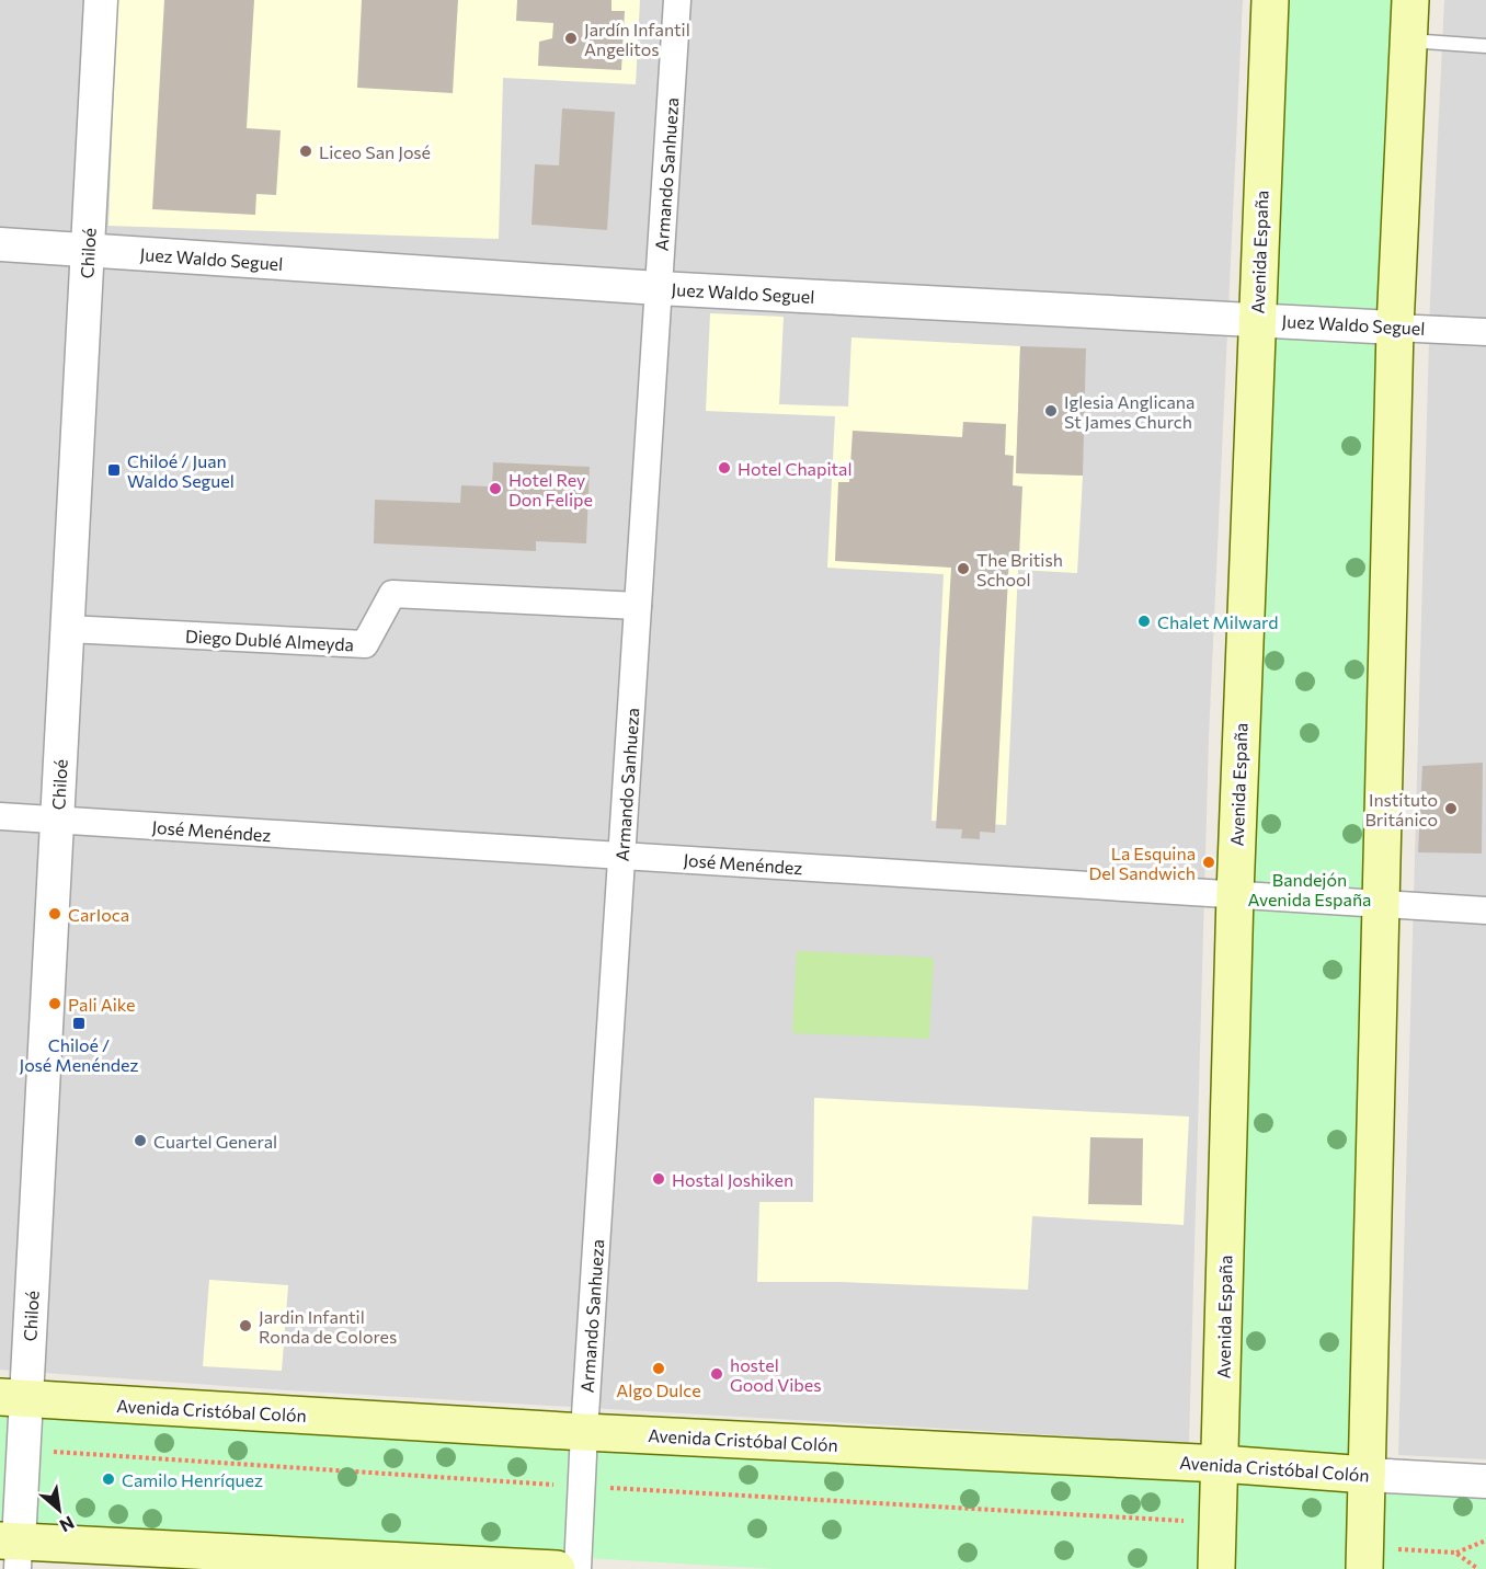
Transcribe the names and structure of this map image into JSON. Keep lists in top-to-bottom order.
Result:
{
  "streets": {
    "main road": ["Avenida España", "Avenida Cristóbal Colón"],
    "street": [
      "Armando Sanhueza",
      "Chiloé",
      "Juez Waldo Seguel",
      "Diego Dublé Almeyda",
      "José Menéndez"
    ]
  },
  "crossings": [
    ["Armando Sanhueza", "Juez Waldo Seguel"],
    ["Armando Sanhueza", "Diego Dublé Almeyda"],
    ["Armando Sanhueza", "José Menéndez"],
    ["Armando Sanhueza", "Avenida Cristóbal Colón"],
    ["Avenida España", "Juez Waldo Seguel"],
    ["Avenida España", "José Menéndez"],
    ["Avenida España", "Avenida Cristóbal Colón"],
    ["Chiloé", "Juez Waldo Seguel"],
    ["Chiloé", "Diego Dublé Almeyda"],
    ["Chiloé", "José Menéndez"],
    ["Chiloé", "Avenida Cristóbal Colón"]
  ],
  "parks": ["Bandejón Avenida España"],
  "places": {
    "other": [
      "Jardín Infantil Angelitos",
      "Liceo San José",
      "Iglesia Anglicana St James Church",
      "Hotel Chapital",
      "Hotel Rey Don Felipe",
      "The British School",
      "Chalet Milward",
      "Instituto Británico",
      "La Esquina Del Sandwich",
      "CarIoca",
      "Pali Aike",
      "Cuartel General",
      "Hostal Joshiken",
      "Jardin Infantil Ronda de Colores",
      "Algo Dulce",
      "hostel Good Vibes",
      "Camilo Henríquez"
    ],
    "transit": ["Chiloé / Juan Waldo Seguel", "Chiloé / José Menéndez"]
  },
  "north": "bottom right"
}
